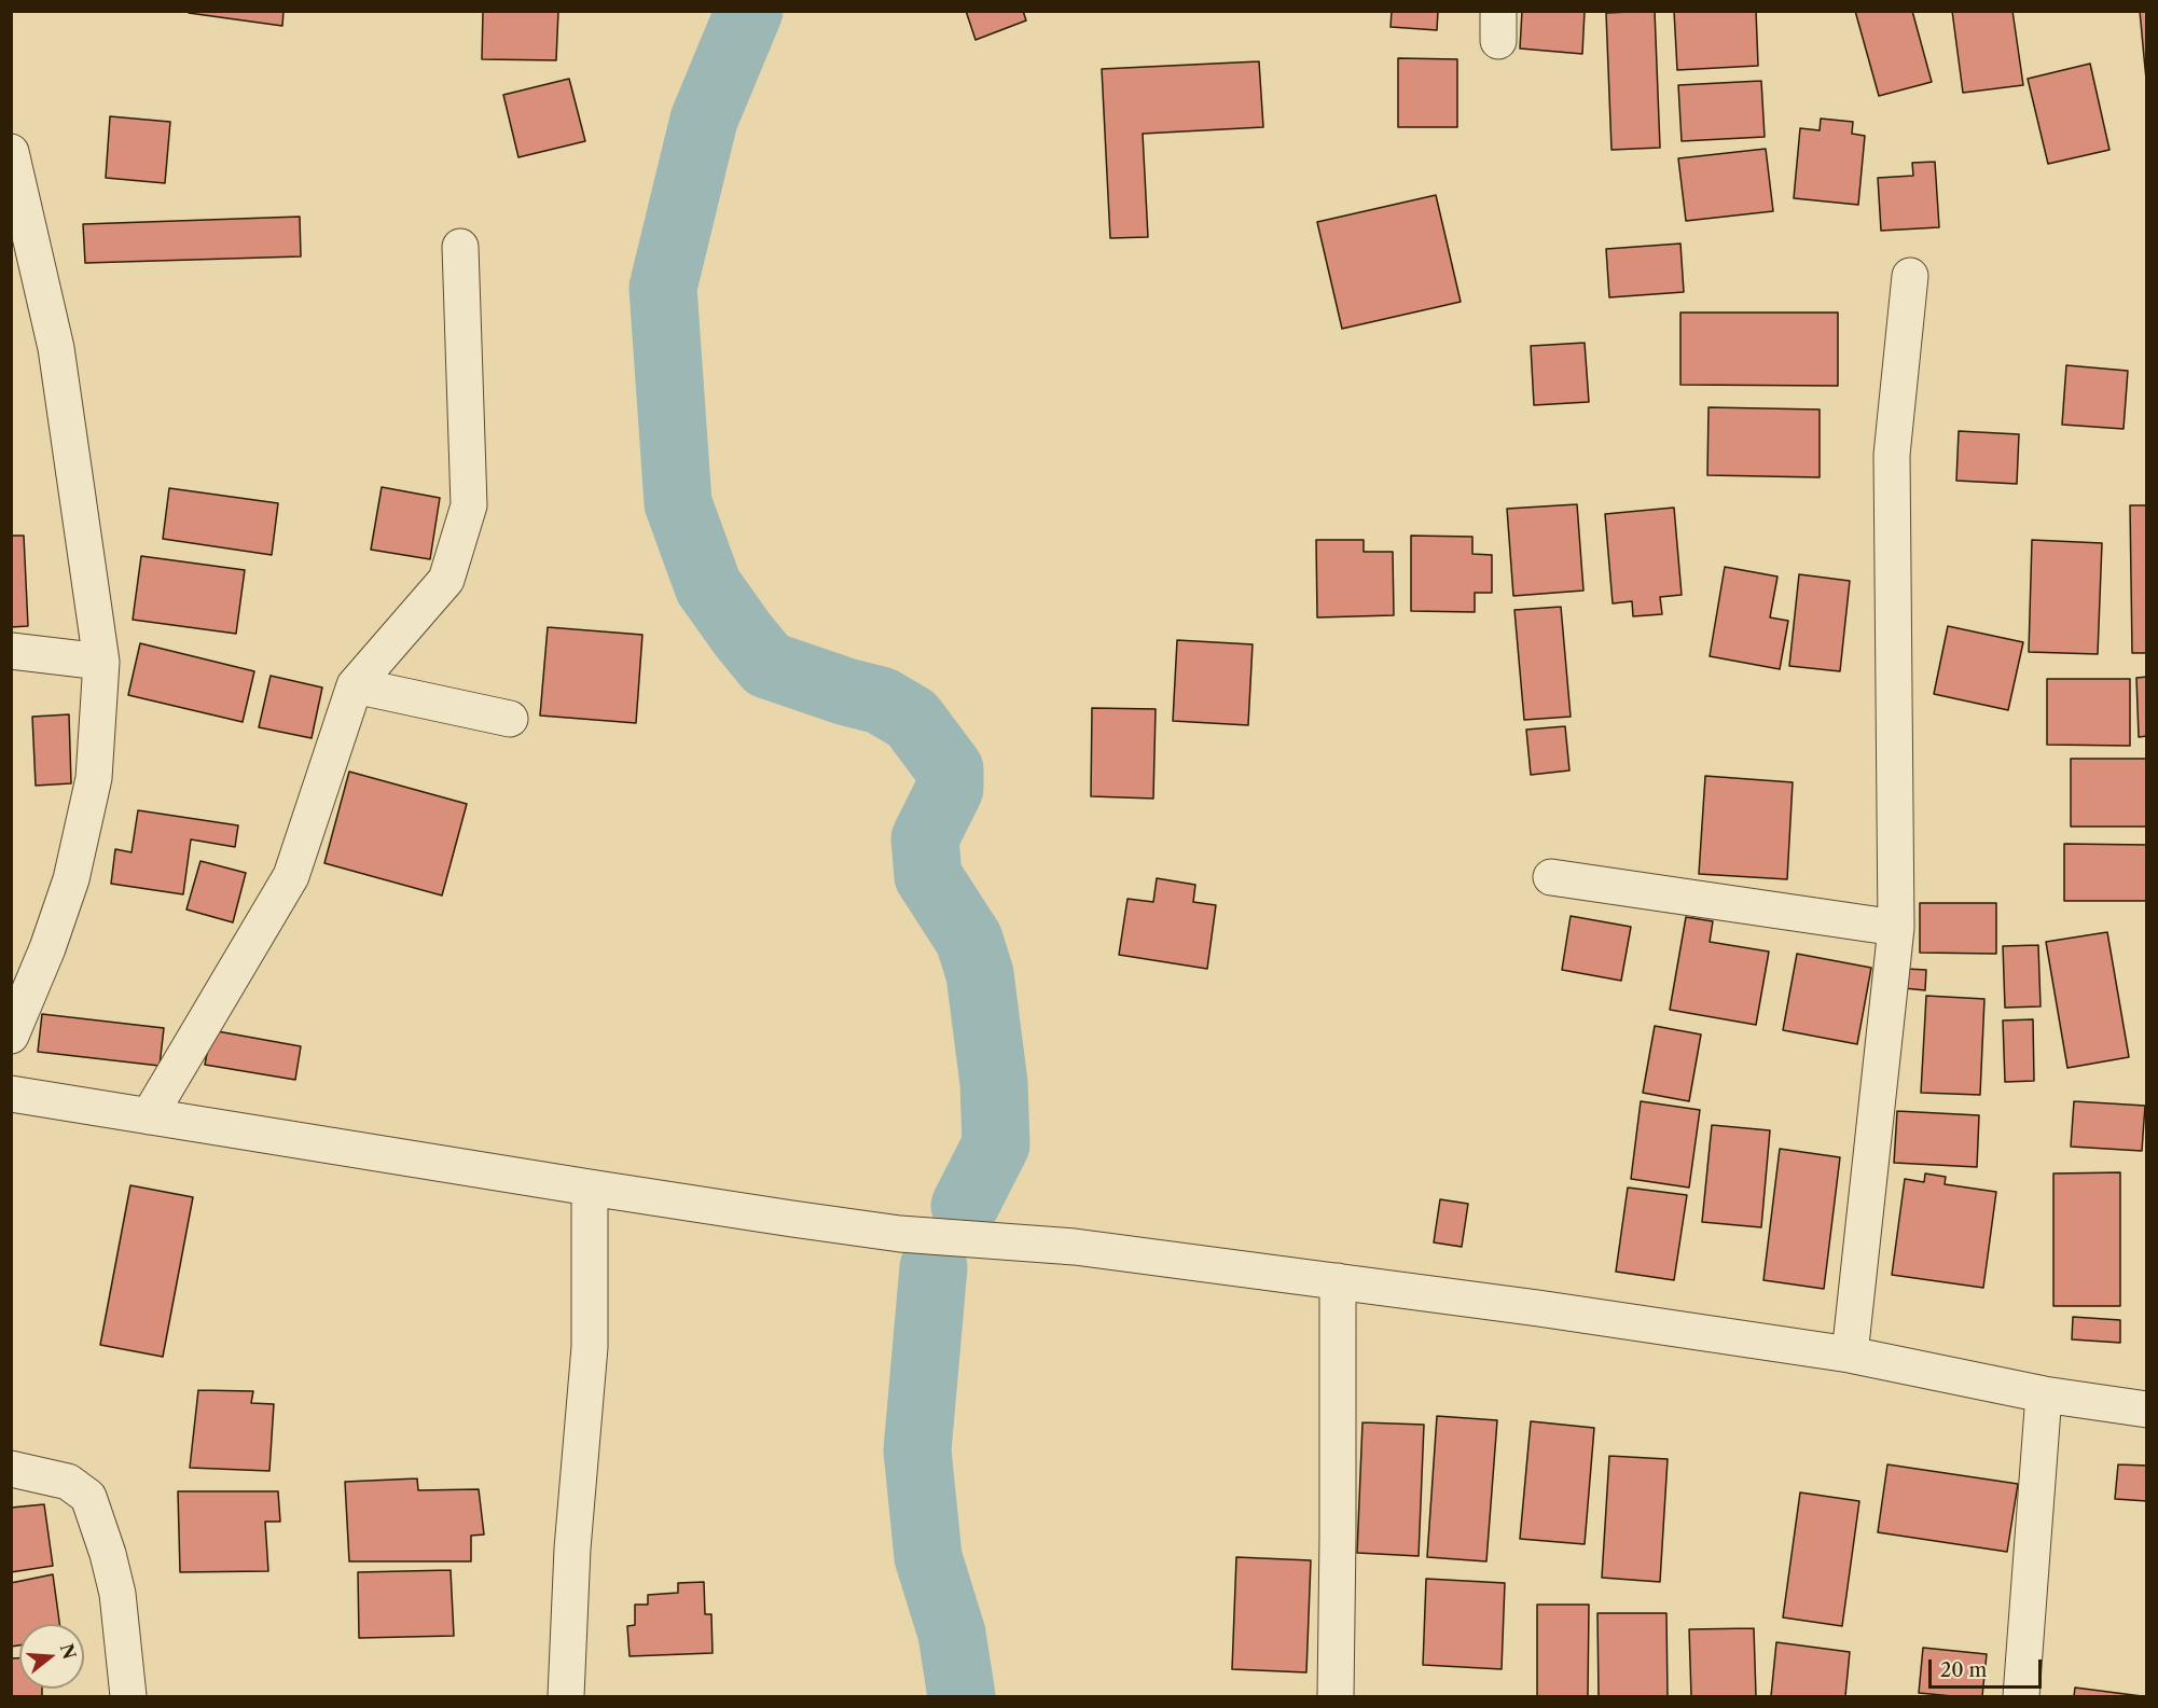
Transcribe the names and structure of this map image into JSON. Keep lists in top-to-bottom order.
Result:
{
  "scale_bar": "20 m",
  "north": "right"
}
